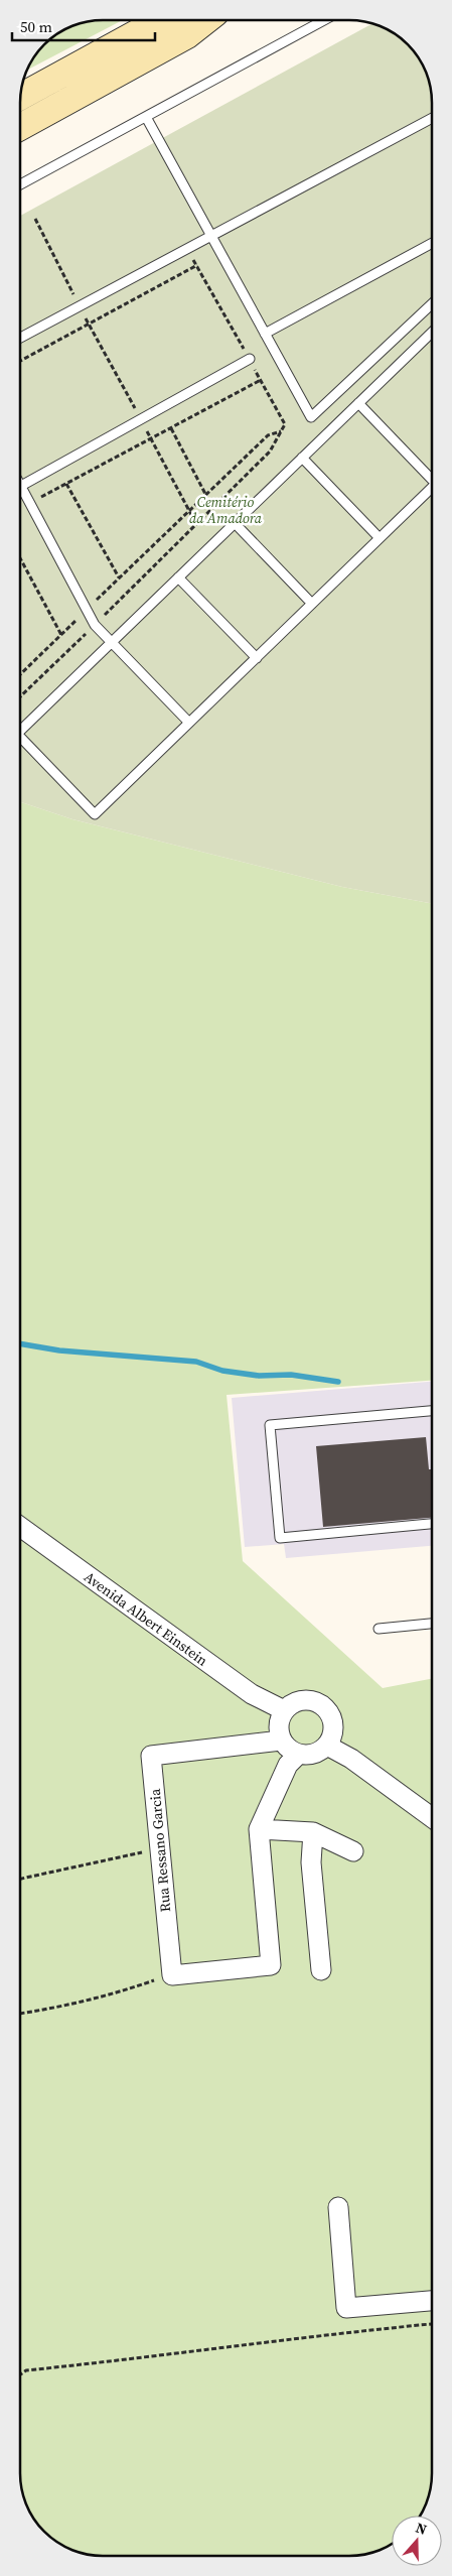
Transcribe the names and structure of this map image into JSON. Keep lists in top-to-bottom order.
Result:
{
  "streets": {
    "street": ["Avenida Albert Einstein", "Rua Ressano Garcia"]
  },
  "crossings": [
    ["Avenida Albert Einstein", "Rua Ressano Garcia"]
  ],
  "parks": ["Cemitério da Amadora"],
  "scale_bar": "50 m",
  "north": "top"
}
